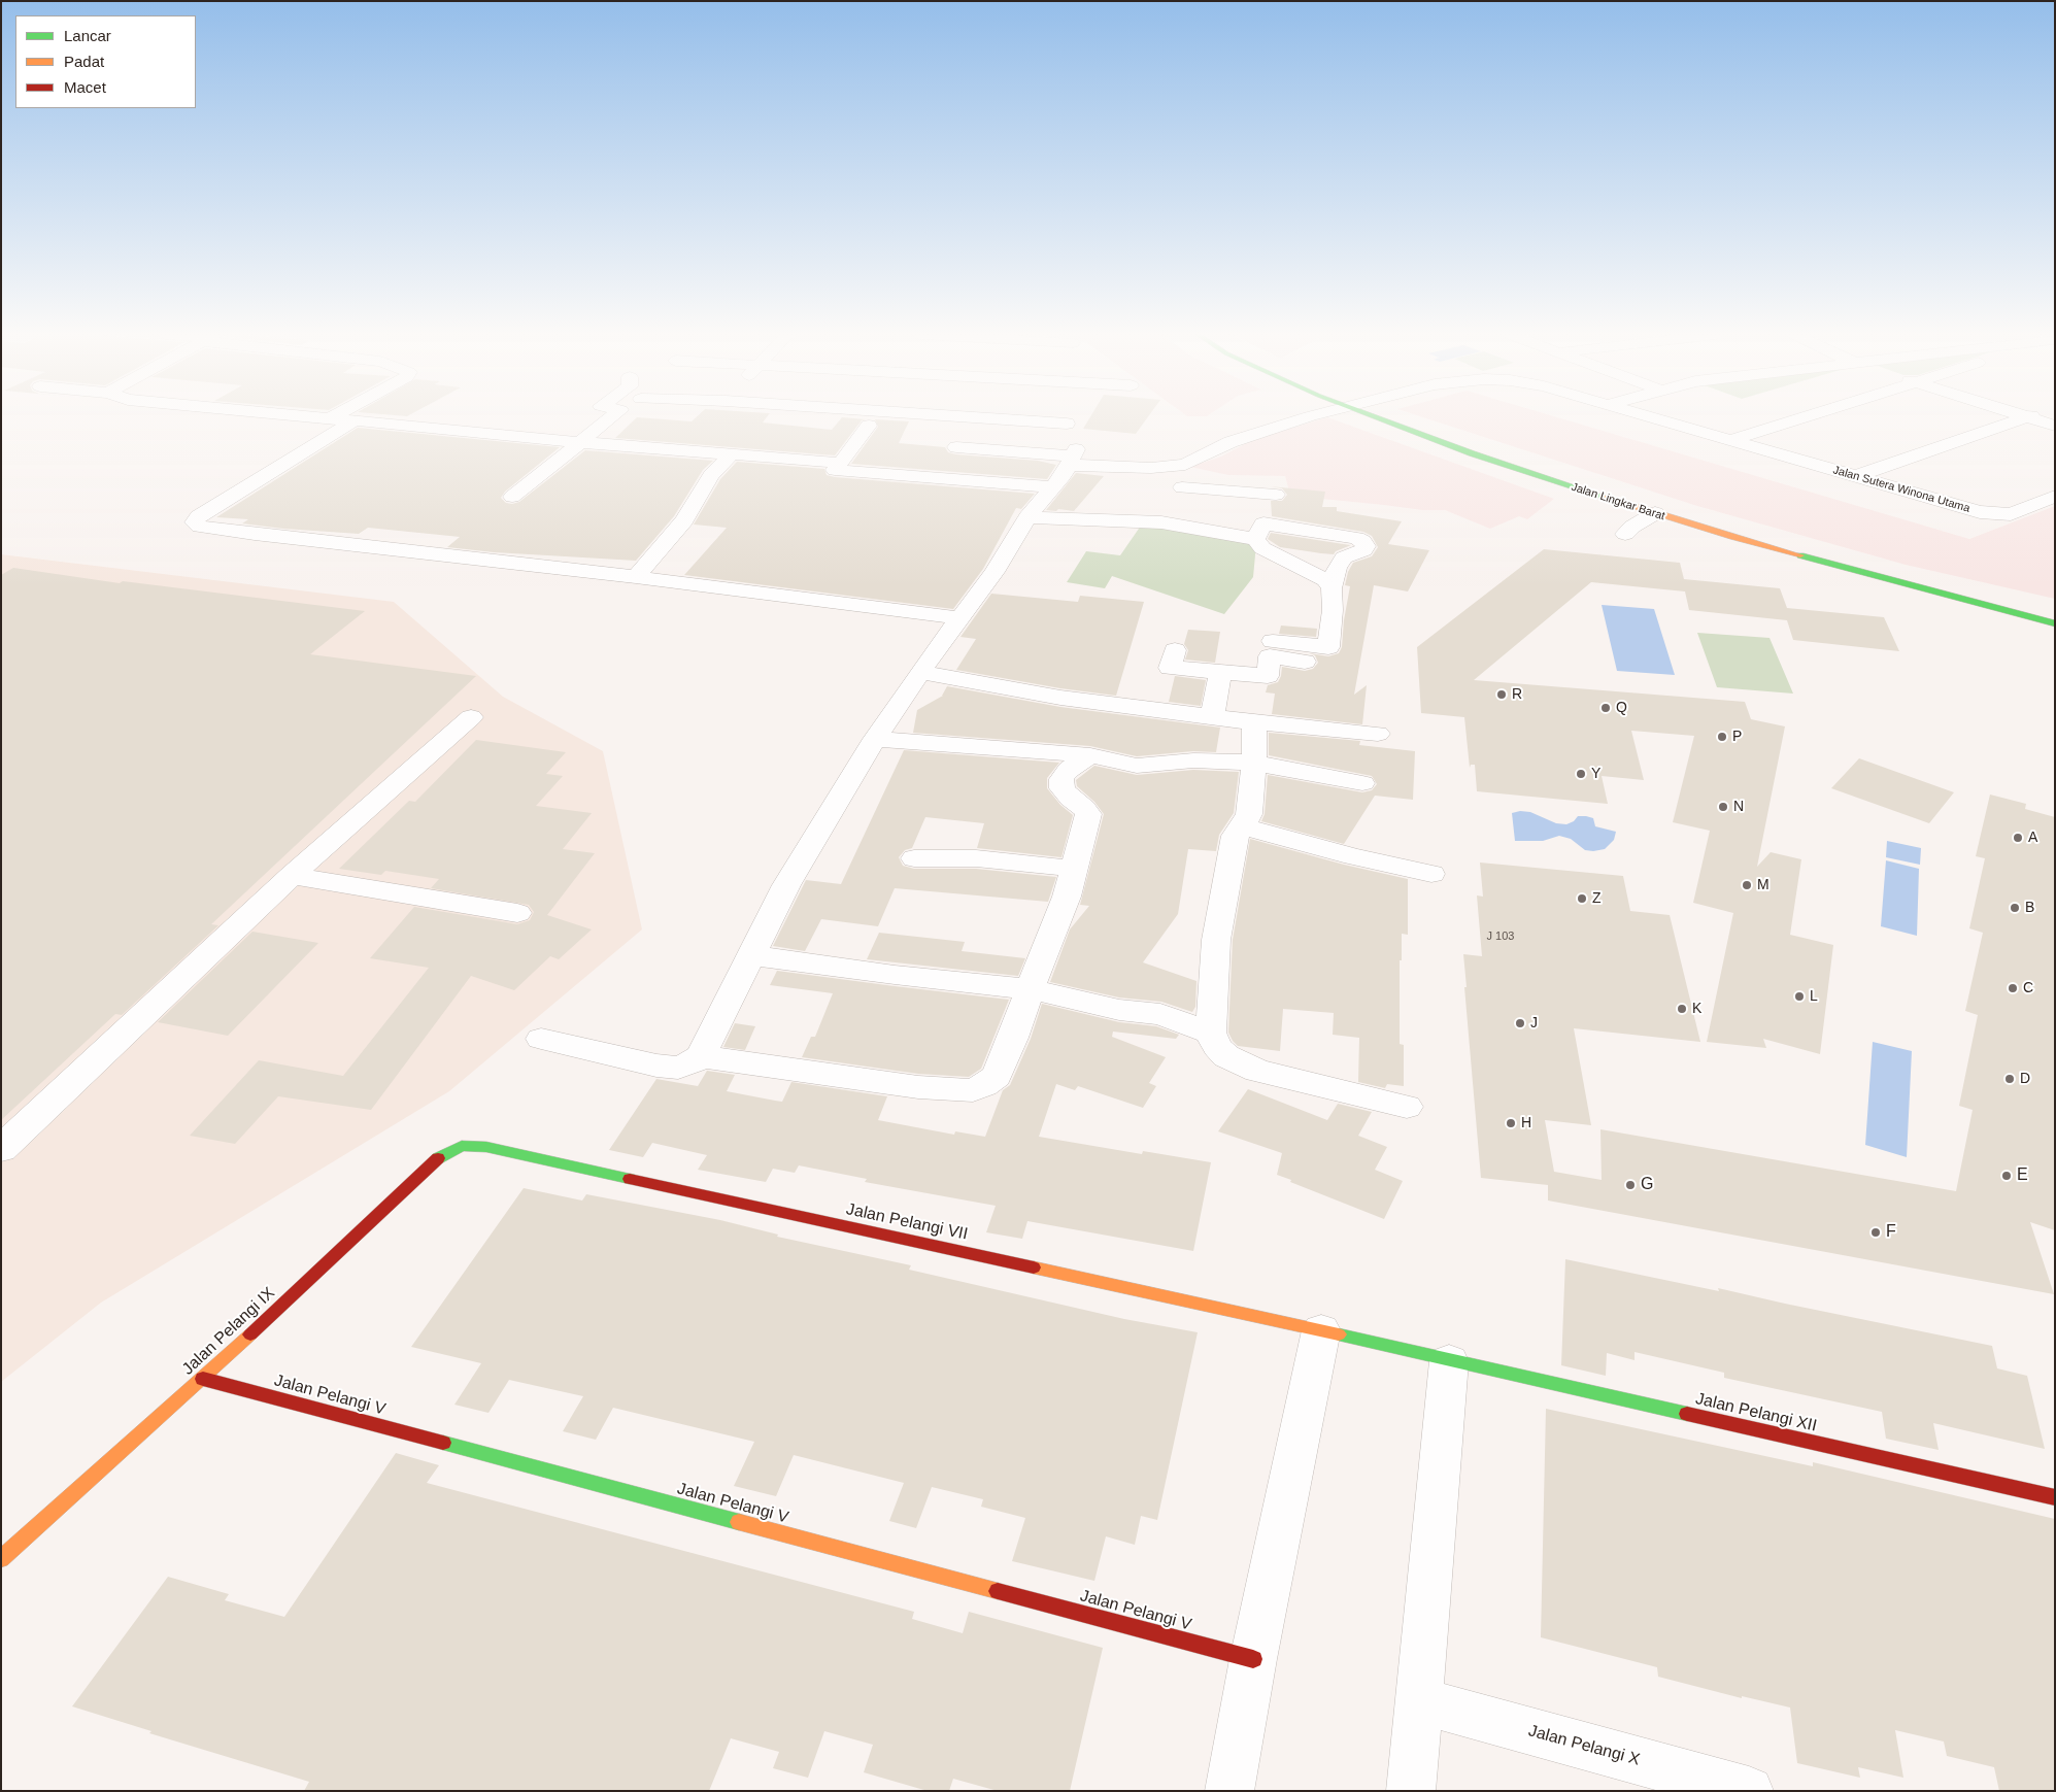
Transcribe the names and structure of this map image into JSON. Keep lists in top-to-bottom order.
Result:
{
  "streets": {
    "street": [
      "Jalan Sutera Winona Utama",
      "Jalan Lingkar Barat",
      "Jalan Pelangi VII",
      "Jalan Pelangi IX",
      "Jalan Pelangi V",
      "Jalan Pelangi XII",
      "Jalan Pelangi X"
    ]
  },
  "crossings": [
    ["Jalan Pelangi VII", "Jalan Pelangi IX"],
    ["Jalan Pelangi VII", "Jalan Pelangi XII"],
    ["Jalan Pelangi IX", "Jalan Pelangi V"]
  ],
  "places": [
    "R",
    "Q",
    "P",
    "Y",
    "N",
    "A",
    "M",
    "Z",
    "B",
    "C",
    "L",
    "K",
    "J",
    "D",
    "H",
    "E",
    "G",
    "F"
  ],
  "house_numbers": ["J 103"],
  "legend": ["Lancar", "Padat", "Macet"]
}
